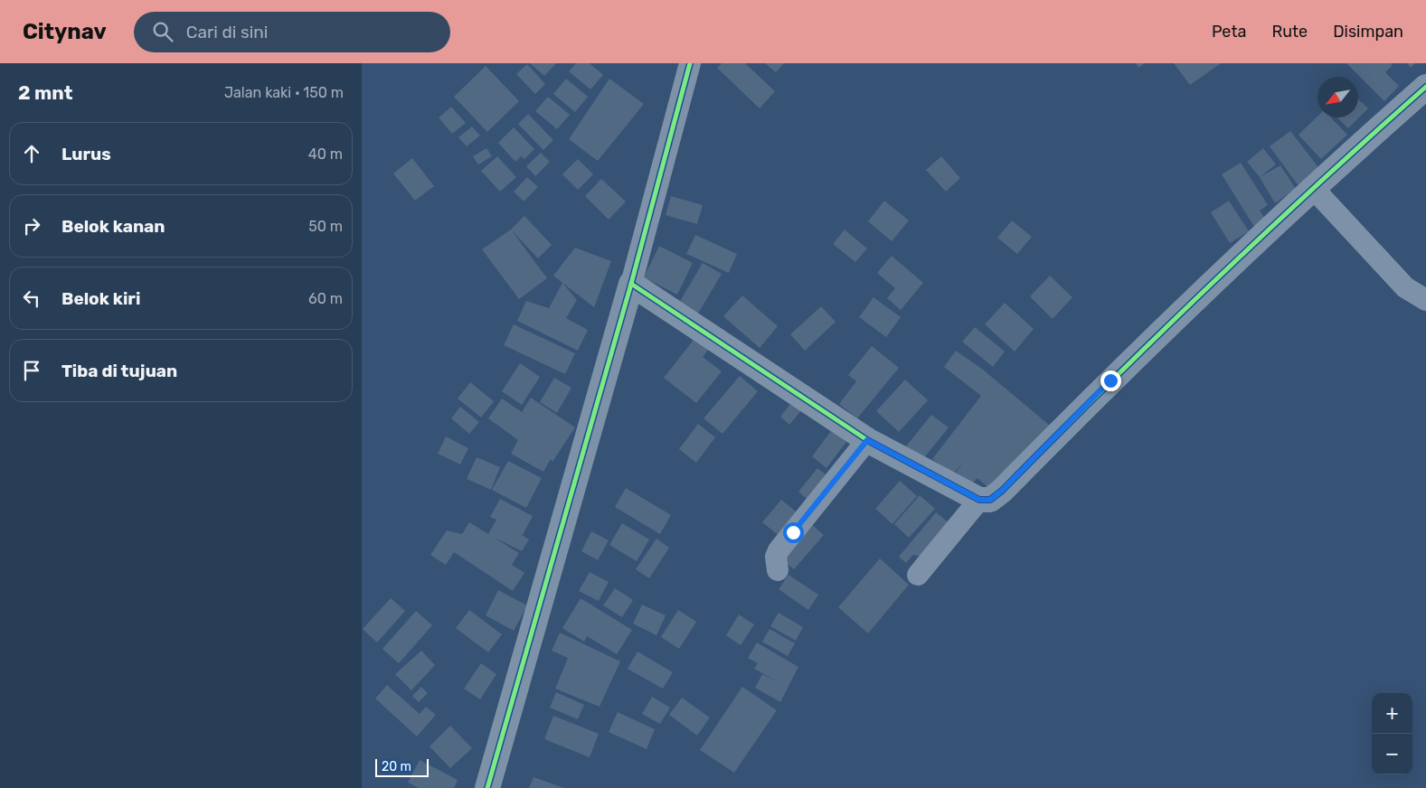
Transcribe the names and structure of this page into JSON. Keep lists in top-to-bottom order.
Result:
{
  "scale_bar": "20 m",
  "north": "bottom left",
  "page": {
    "header": "Citynav",
    "search": "Cari di sini",
    "nav": ["Peta", "Rute", "Disimpan"],
    "heading": ["2 mnt", "Jalan kaki · 150 m"],
    "list": [
      ["Lurus", "40 m"],
      ["Belok kanan", "50 m"],
      ["Belok kiri", "60 m"],
      "Tiba di tujuan"
    ],
    "map_buttons": ["+", "−"],
    "scale": "20 m"
  }
}
